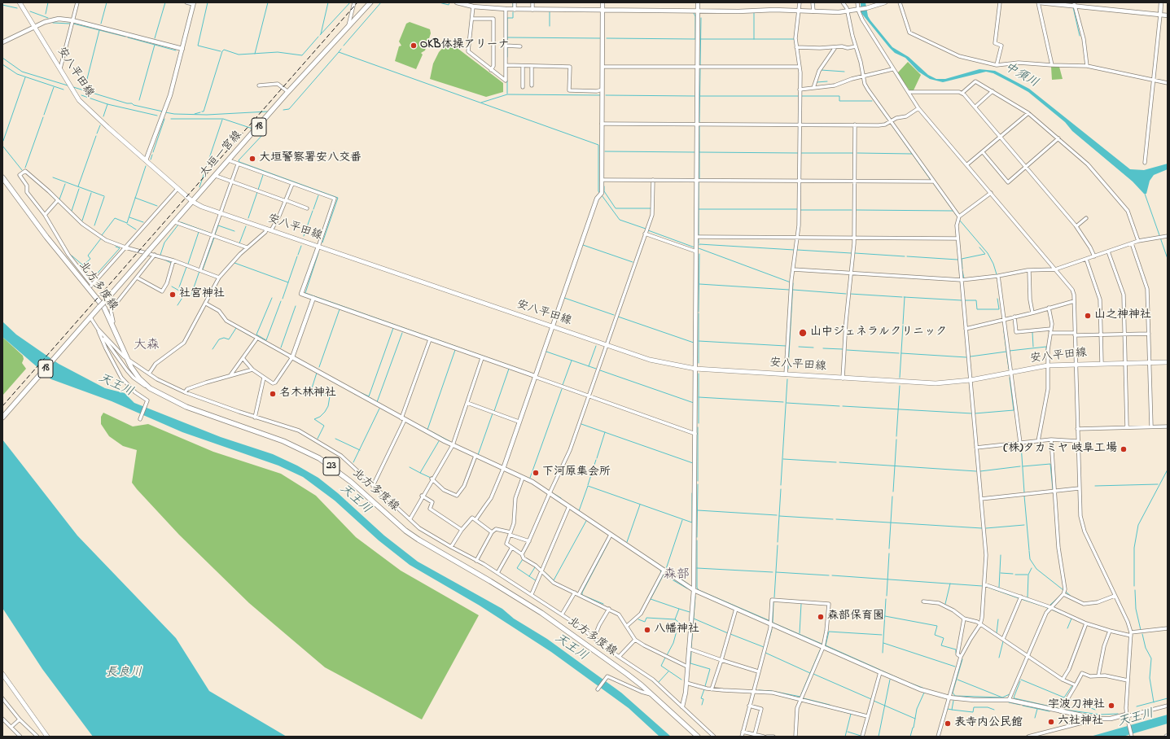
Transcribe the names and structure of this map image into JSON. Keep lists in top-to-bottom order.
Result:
{
  "streets": {
    "main road": [
      "安八平田線",
      "18",
      "大垣一宮線",
      "北方多度線",
      "23"
    ]
  },
  "crossings": [
    ["安八平田線", "大垣一宮線"],
    ["18", "大垣一宮線"]
  ],
  "districts": ["大森", "森部"],
  "water": ["中須川", "天王川", "長良川"],
  "places": [
    "OKB体操アリーナ",
    "大垣警察署安八交番",
    "社宮神社",
    "山之神神社",
    "山中ジェネラルクリニック",
    "名木林神社",
    "(株)タカミヤ 岐阜工場",
    "下河原集会所",
    "森部保育園",
    "八幡神社",
    "宇波刀神社",
    "六社神社",
    "表寺内公民館"
  ]
}
